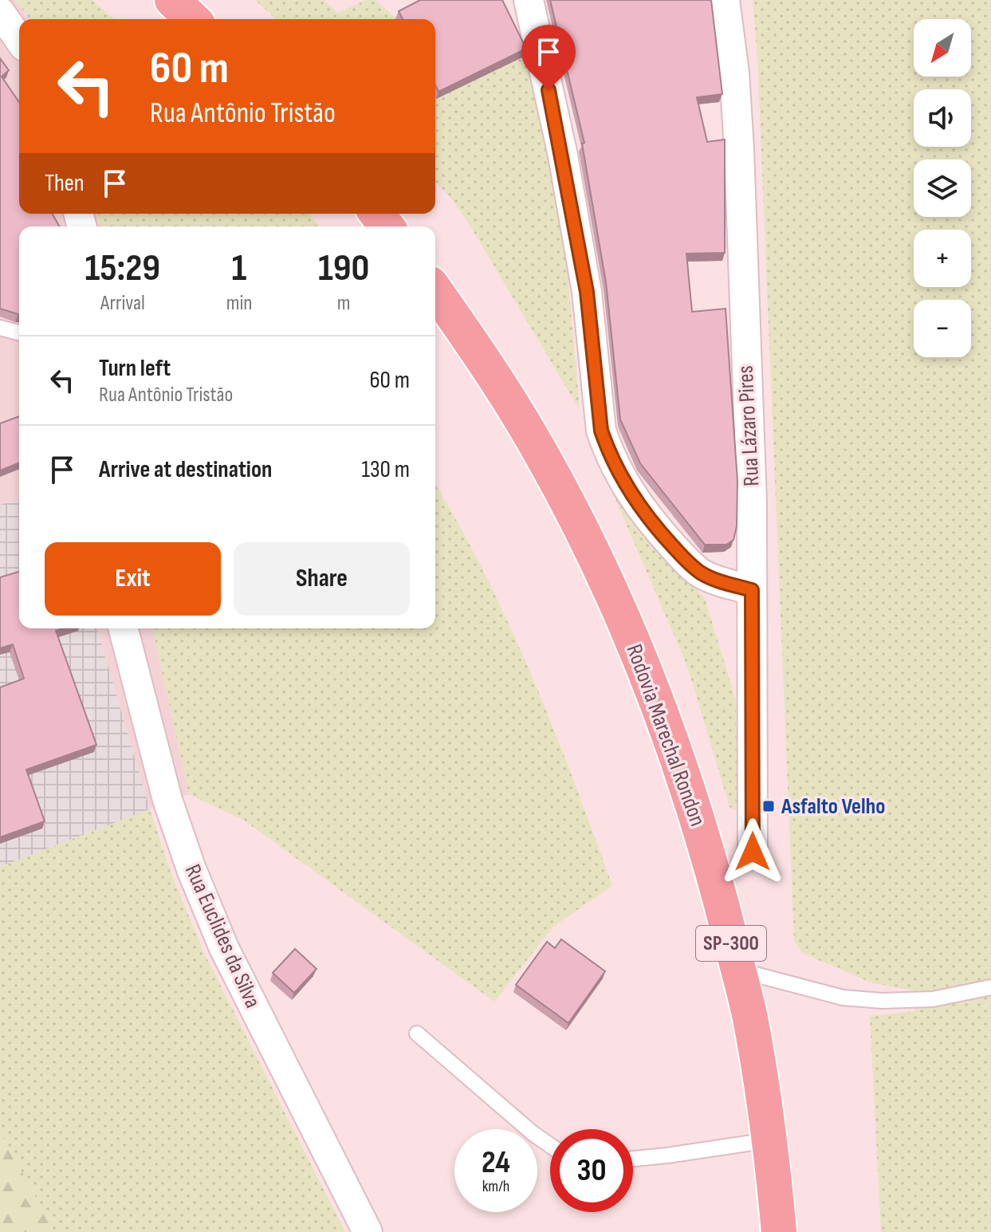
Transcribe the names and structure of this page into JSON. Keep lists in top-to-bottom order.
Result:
{
  "streets": {
    "main road": ["Rodovia Marechal Rondon", "SP-300"],
    "street": ["Rua Lázaro Pires", "Rua Euclides da Silva"]
  },
  "places": {
    "transit": ["Asfalto Velho"]
  },
  "north": "bottom left",
  "page": {
    "map_buttons": ["+", "−"],
    "turn": ["60 m", "Rua Antônio Tristão"],
    "then": "Then",
    "eta": [
      "15:29",
      "Arrival",
      "1",
      "min",
      "190",
      "m"
    ],
    "list": [
      {
        "name": "Turn left",
        "note": "Rua Antônio Tristão",
        "value": "60 m"
      },
      {
        "name": "Arrive at destination",
        "value": "130 m"
      }
    ],
    "buttons": ["Exit", "Share"],
    "speed": "24 km/h",
    "limit": "30"
  }
}
